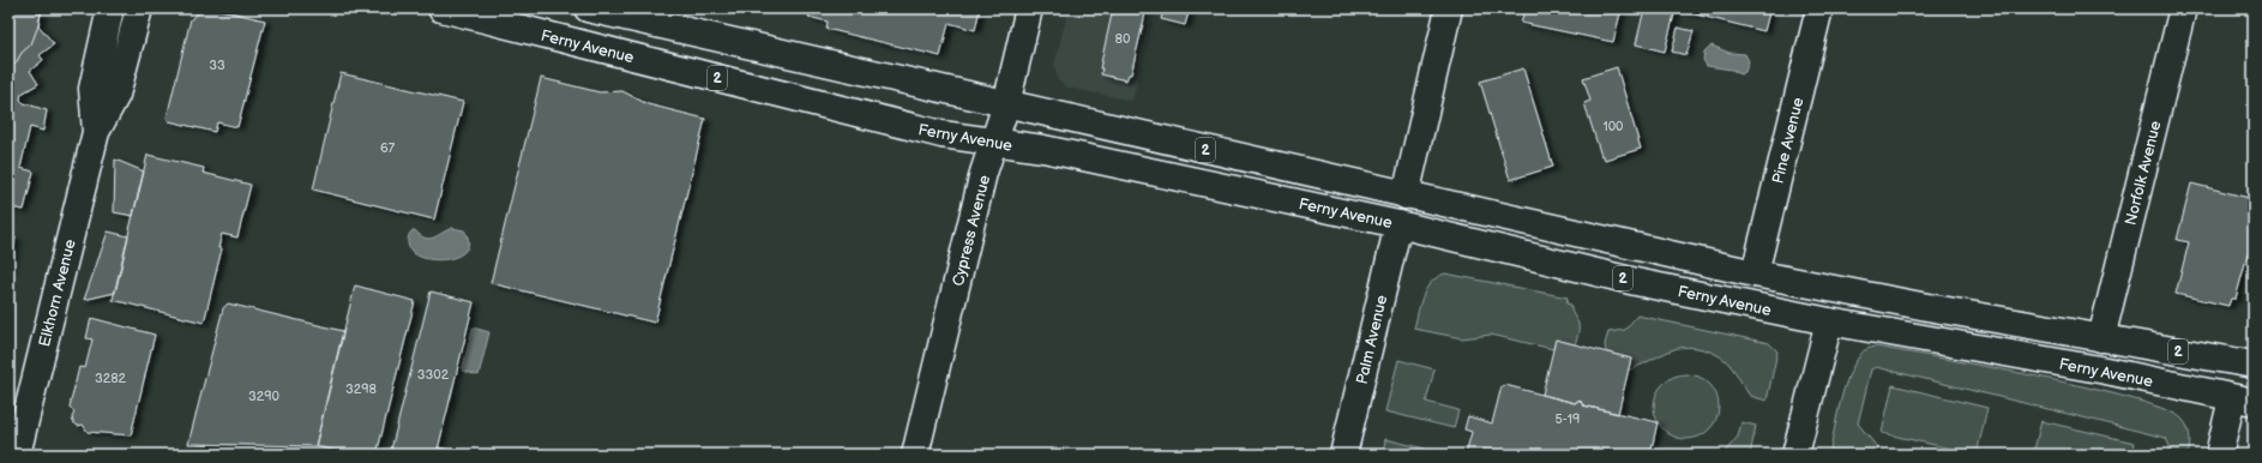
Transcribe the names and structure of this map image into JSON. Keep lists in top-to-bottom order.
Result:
{
  "streets": {
    "main road": [
      "Ferny Avenue",
      "2",
      "Pine Avenue",
      "Norfolk Avenue",
      "Cypress Avenue",
      "Elkhorn Avenue",
      "Palm Avenue"
    ]
  },
  "crossings": [
    ["Ferny Avenue", "Pine Avenue"],
    ["Ferny Avenue", "Norfolk Avenue"],
    ["Ferny Avenue", "Cypress Avenue"],
    ["Ferny Avenue", "Palm Avenue"]
  ],
  "house_numbers": [
    "80",
    "33",
    "100",
    "67",
    "3302",
    "3282",
    "3298",
    "3290",
    "5-19"
  ]
}
